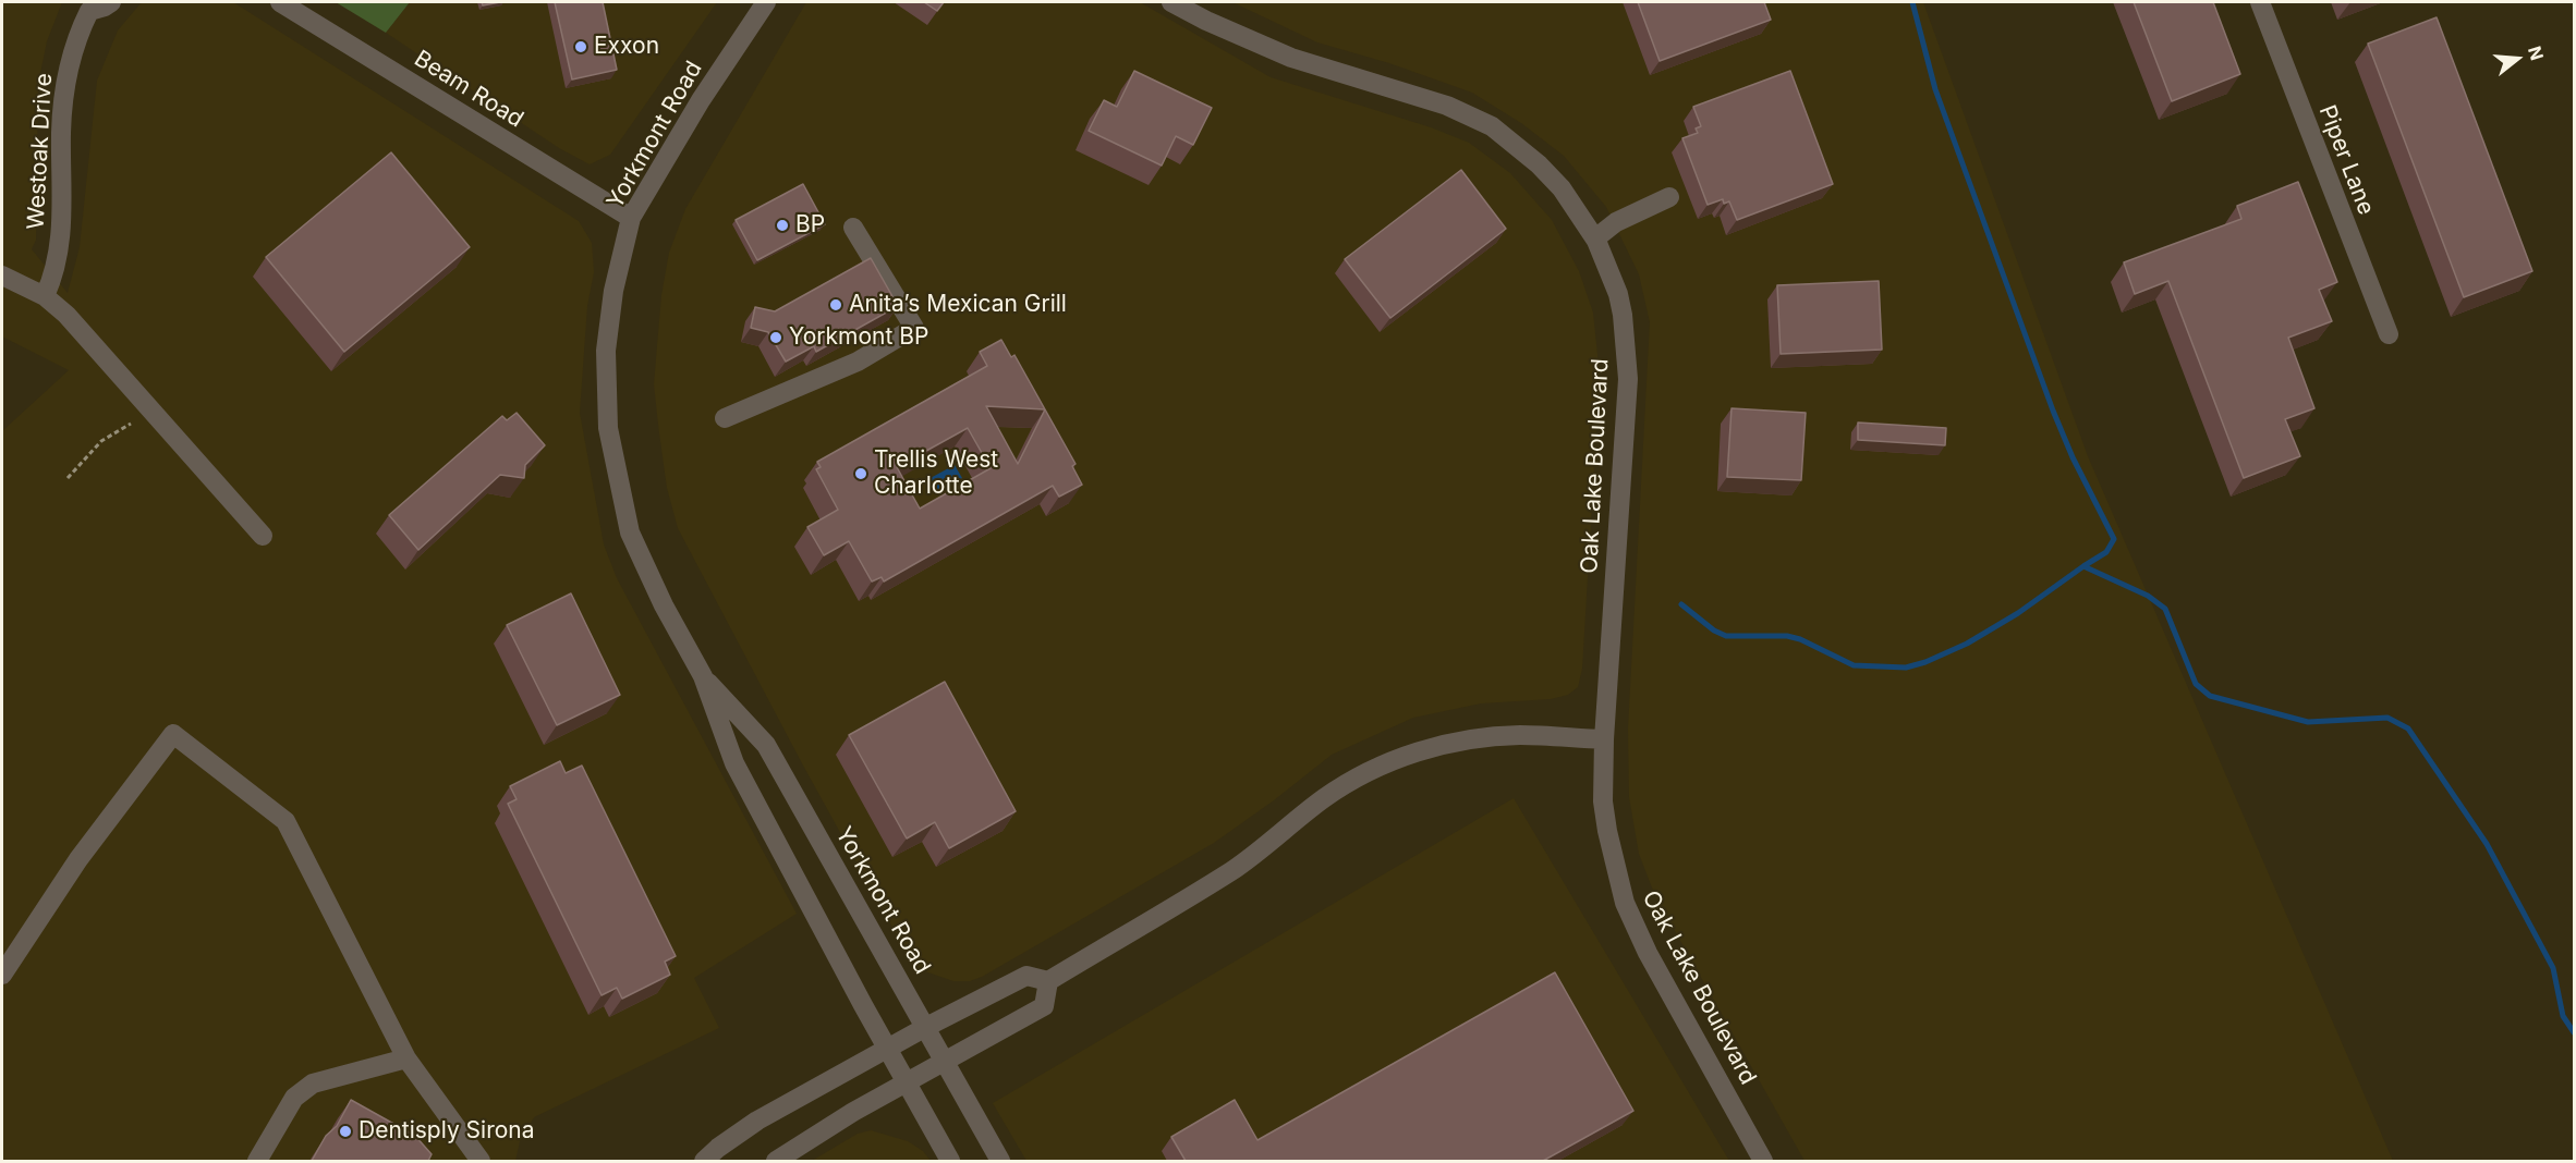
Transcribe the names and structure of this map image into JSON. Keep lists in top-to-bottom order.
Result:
{
  "streets": {
    "street": [
      "Beam Road",
      "Yorkmont Road",
      "Westoak Drive",
      "Piper Lane",
      "Oak Lake Boulevard"
    ]
  },
  "crossings": [
    ["Beam Road", "Yorkmont Road"]
  ],
  "places": [
    "Exxon",
    "BP",
    "Anita’s Mexican Grill",
    "Yorkmont BP",
    "Trellis West Charlotte",
    "Dentisply Sirona"
  ],
  "north": "right"
}
